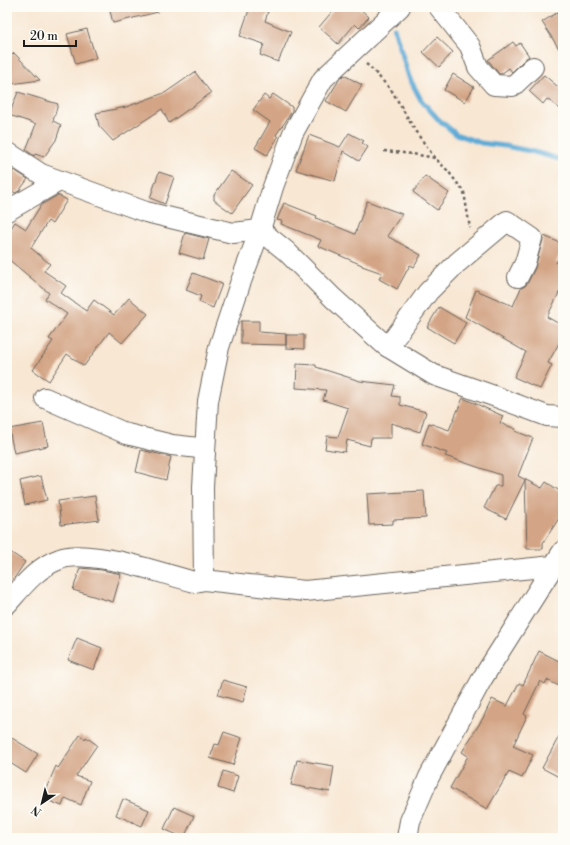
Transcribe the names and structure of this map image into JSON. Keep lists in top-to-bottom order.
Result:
{
  "scale_bar": "20 m",
  "north": "bottom left"
}
